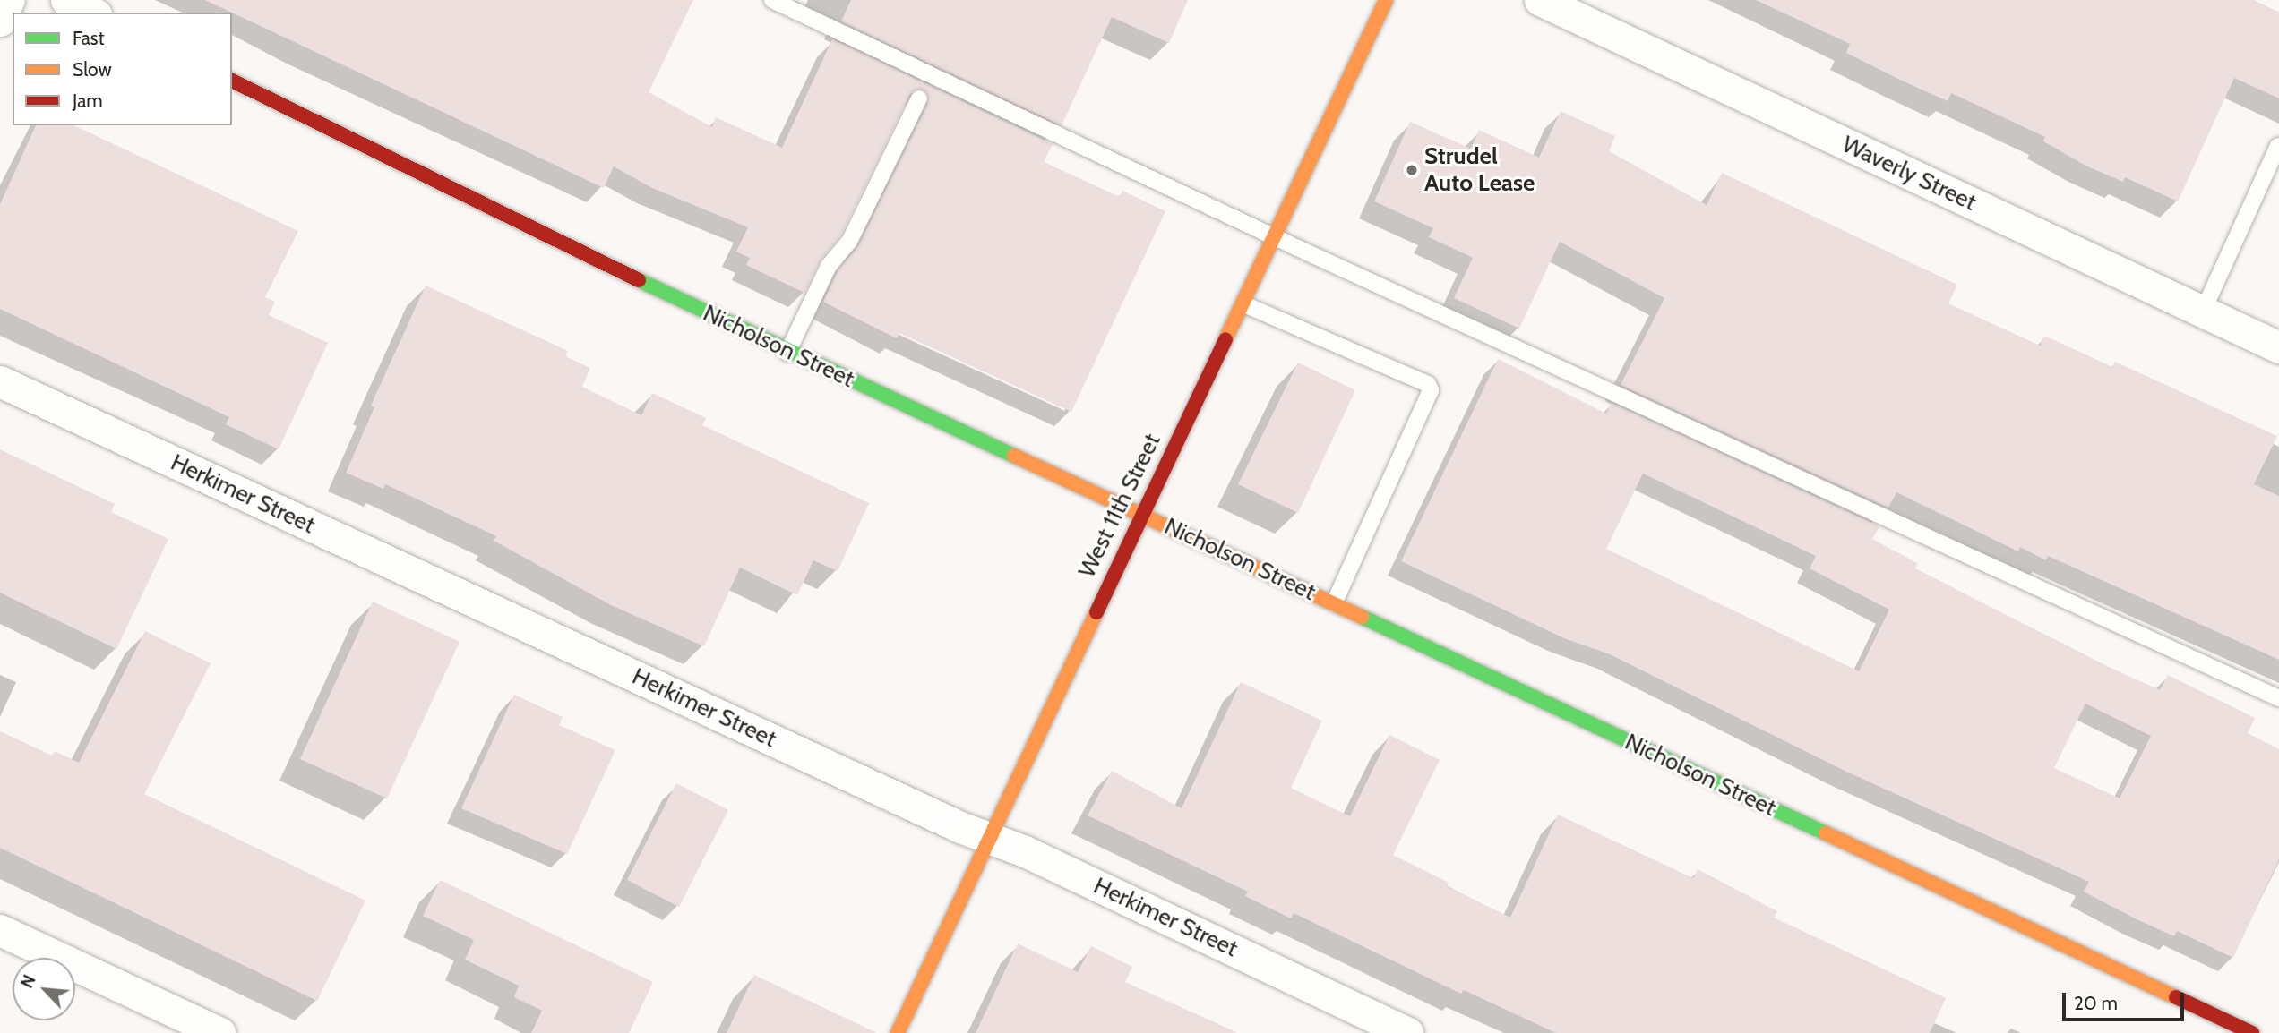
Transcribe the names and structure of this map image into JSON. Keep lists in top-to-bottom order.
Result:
{
  "streets": {
    "street": [
      "Waverly Street",
      "Nicholson Street",
      "Herkimer Street",
      "West 11th Street"
    ]
  },
  "crossings": [
    ["Nicholson Street", "West 11th Street"],
    ["Herkimer Street", "West 11th Street"]
  ],
  "places": ["Strudel Auto Lease"],
  "legend": ["Fast", "Slow", "Jam"],
  "scale_bar": "20 m",
  "north": "top left"
}
